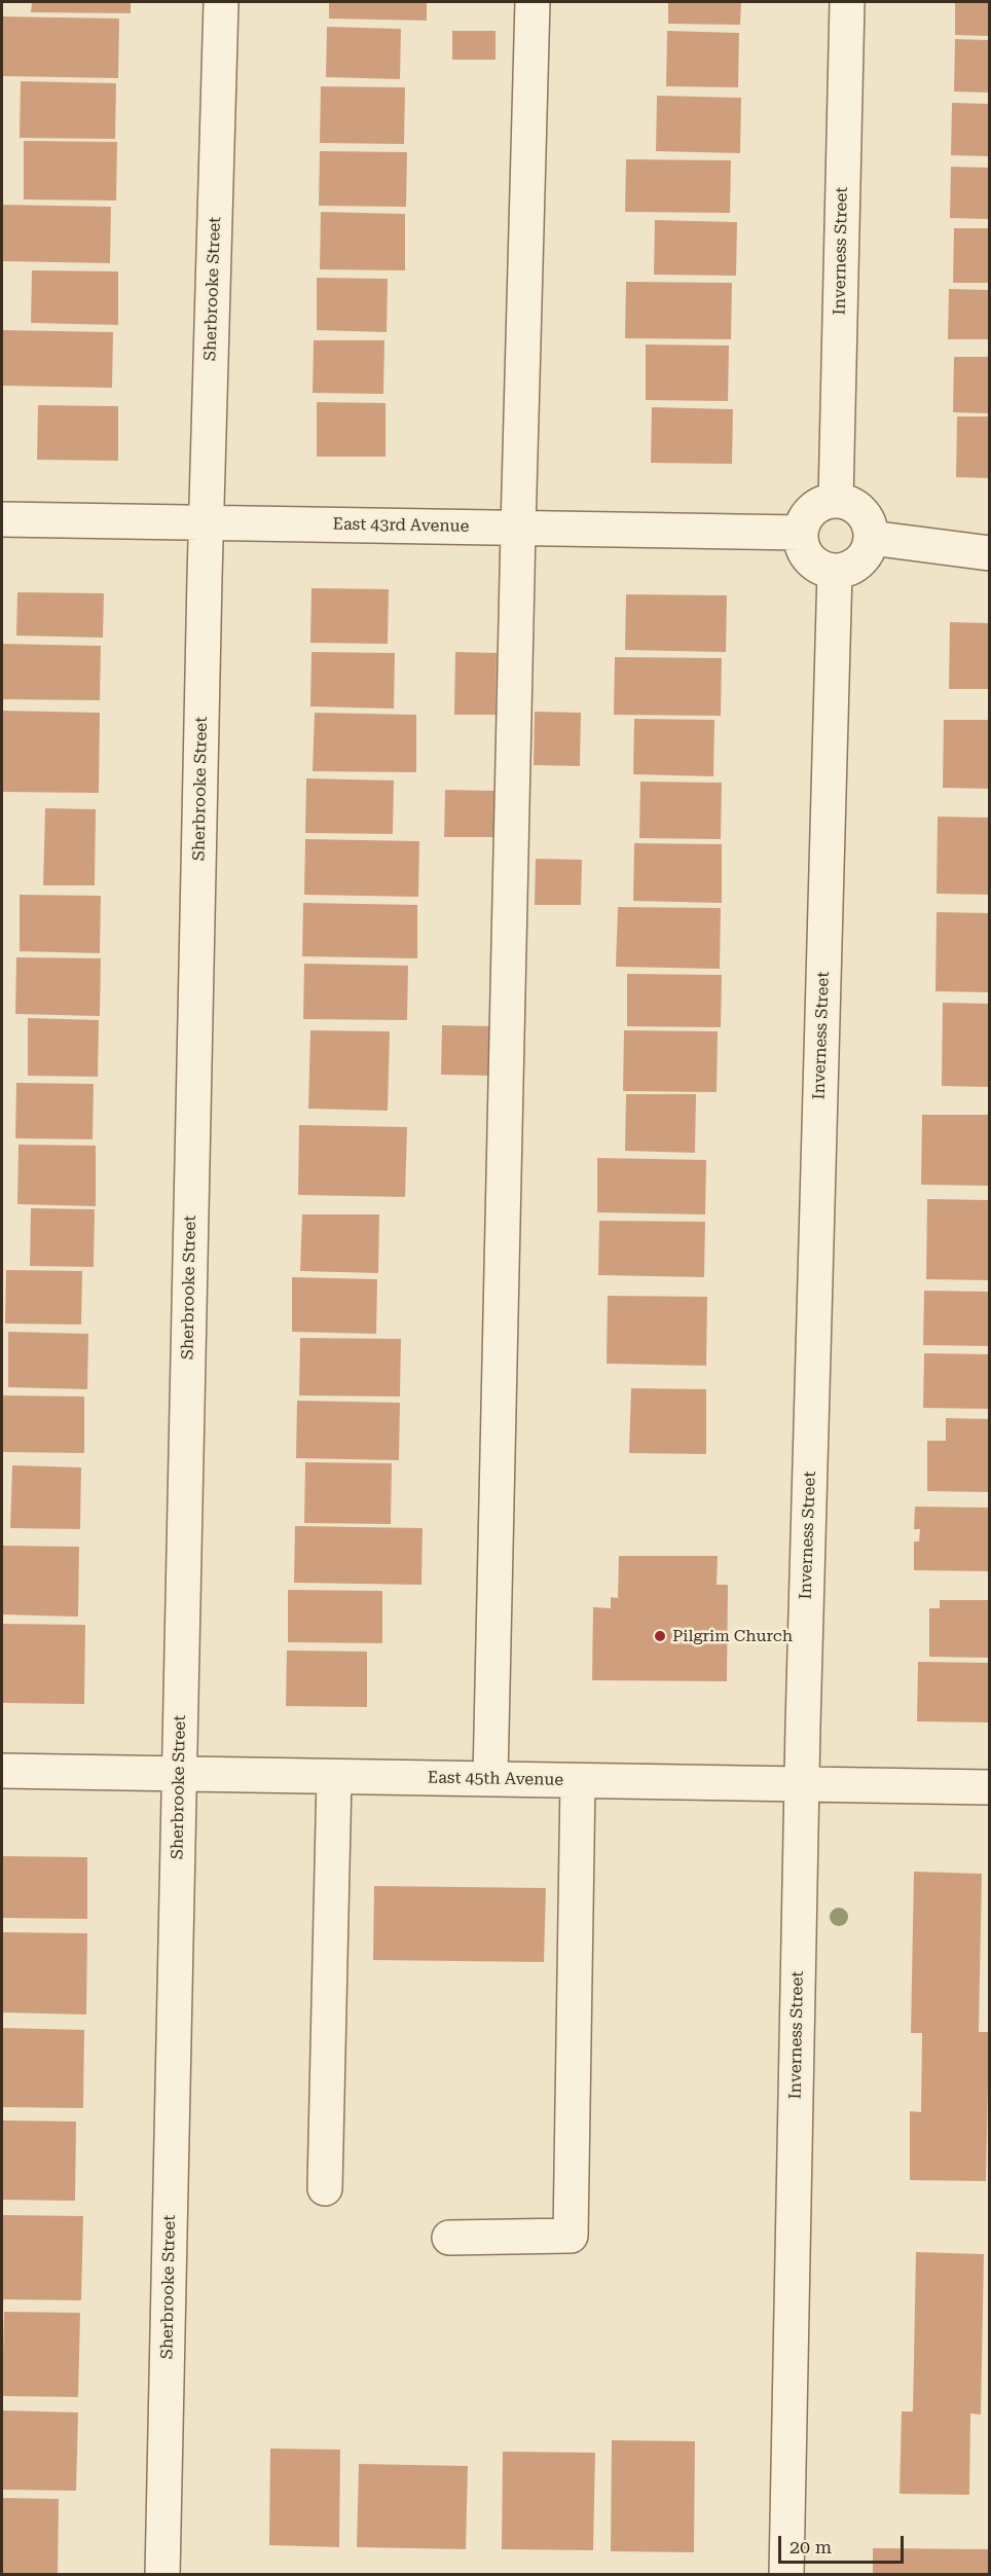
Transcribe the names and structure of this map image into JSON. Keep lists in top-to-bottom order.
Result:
{
  "streets": {
    "street": [
      "Inverness Street",
      "Sherbrooke Street",
      "East 43rd Avenue",
      "East 45th Avenue"
    ]
  },
  "crossings": [
    ["Inverness Street", "East 43rd Avenue"],
    ["Inverness Street", "East 45th Avenue"],
    ["Sherbrooke Street", "East 43rd Avenue"],
    ["Sherbrooke Street", "East 45th Avenue"]
  ],
  "places": ["Pilgrim Church"],
  "scale_bar": "20 m"
}
